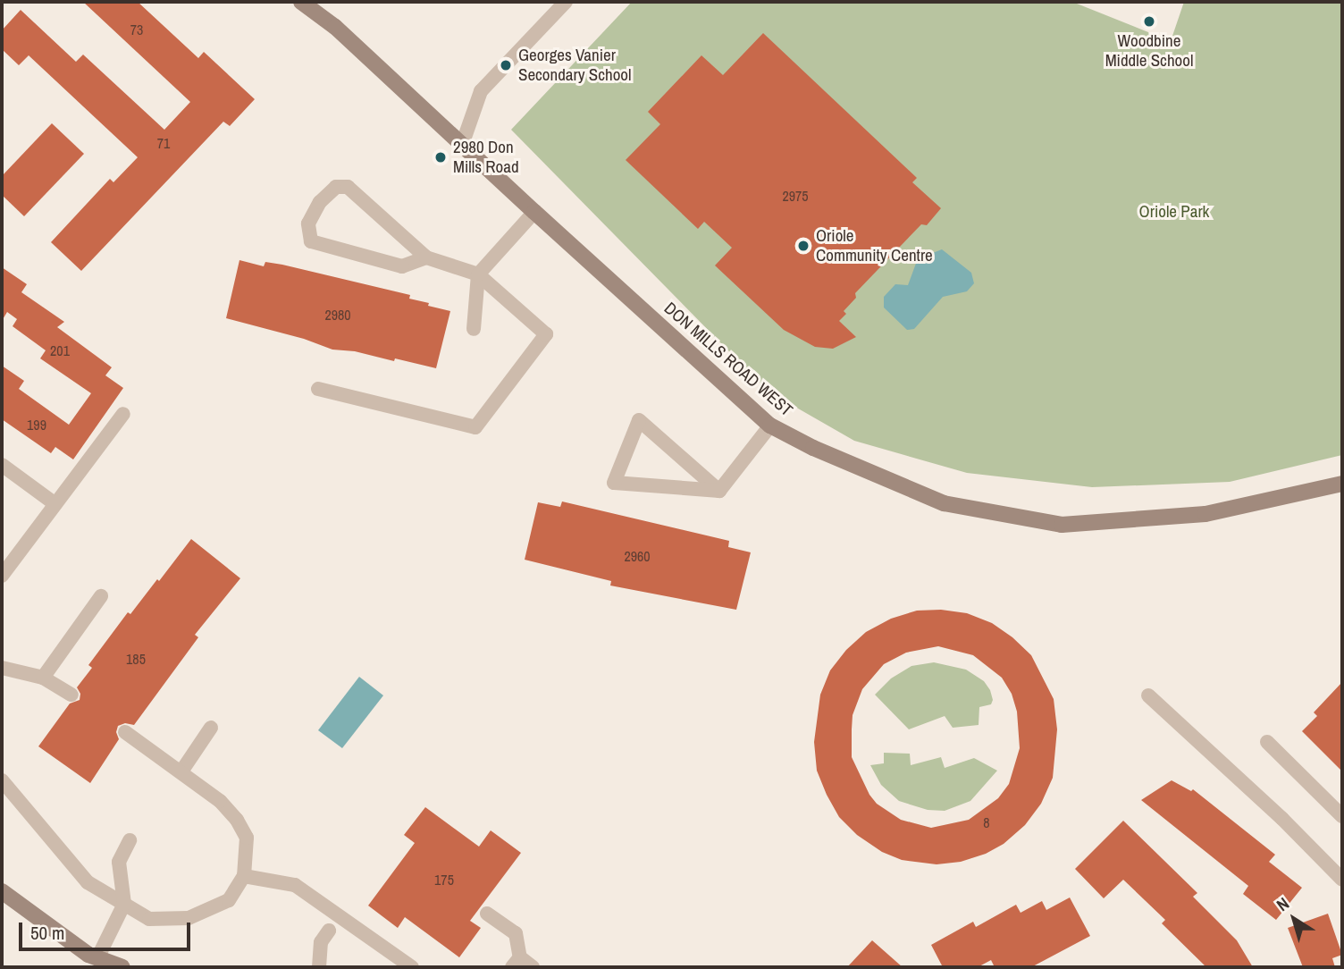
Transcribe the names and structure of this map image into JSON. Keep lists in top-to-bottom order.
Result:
{
  "streets": {
    "main road": ["DON MILLS ROAD WEST"]
  },
  "parks": ["Oriole Park"],
  "places": [
    "Woodbine Middle School",
    "Georges Vanier Secondary School",
    "2980 Don Mills Road",
    "Oriole Community Centre"
  ],
  "house_numbers": [
    "73",
    "71",
    "2975",
    "2980",
    "201",
    "199",
    "2960",
    "185",
    "8",
    "175"
  ],
  "scale_bar": "50 m",
  "north": "top left"
}
